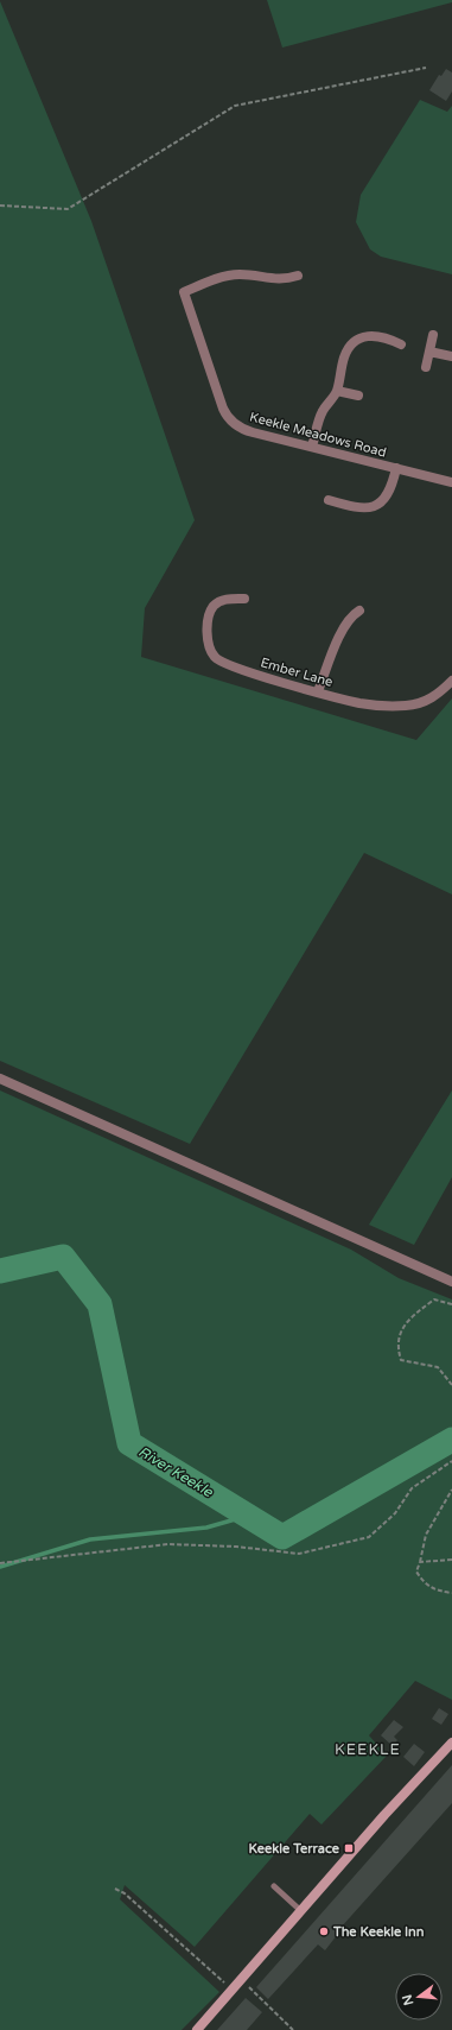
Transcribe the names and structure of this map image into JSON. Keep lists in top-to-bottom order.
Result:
{
  "streets": {
    "street": ["Keekle Meadows Road", "Ember Lane"]
  },
  "districts": ["KEEKLE"],
  "water": ["River Keekle"],
  "places": {
    "transit": ["Keekle Terrace"],
    "other": ["The Keekle Inn"]
  },
  "north": "left"
}
